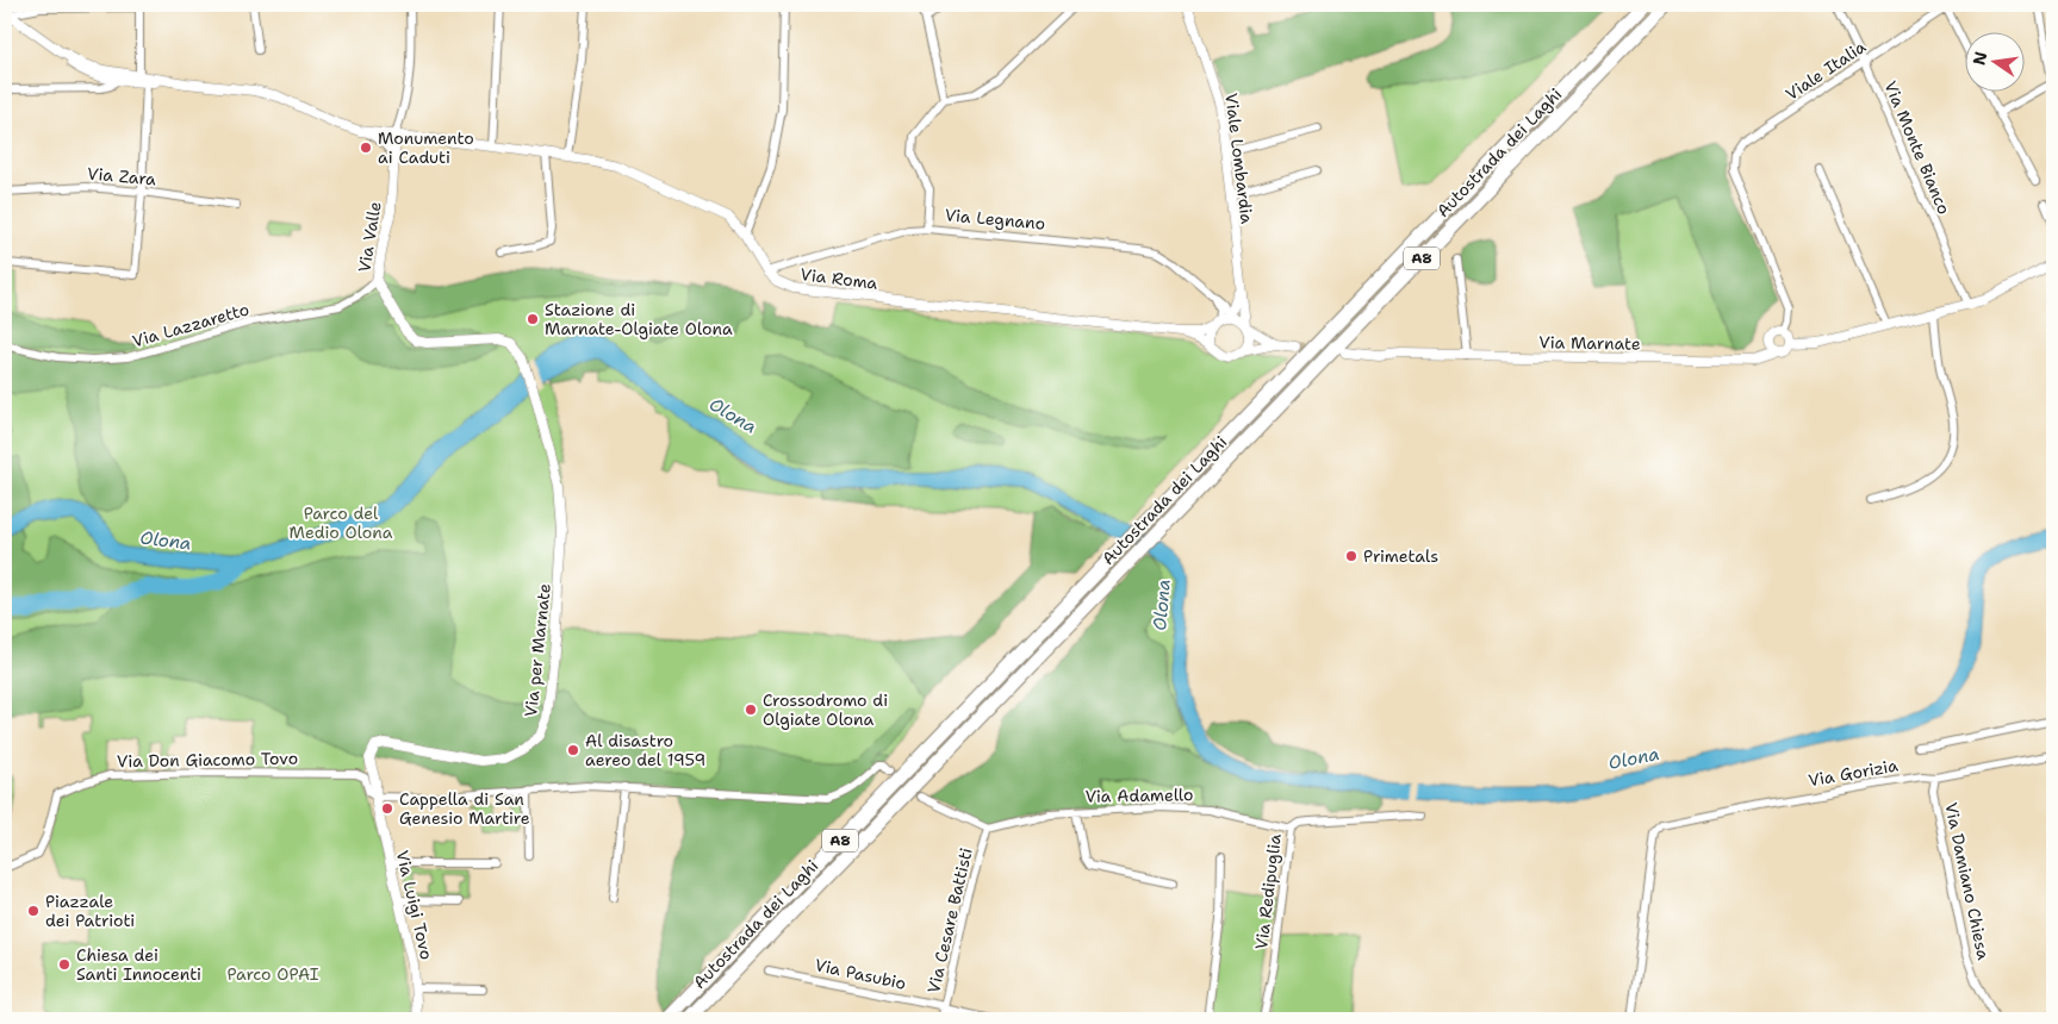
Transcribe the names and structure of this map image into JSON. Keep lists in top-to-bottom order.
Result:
{
  "streets": {
    "highway": ["Autostrada dei Laghi", "A8"],
    "street": [
      "Viale Italia",
      "Via Monte Bianco",
      "Viale Lombardia",
      "Via Zara",
      "Via Legnano",
      "Via Valle",
      "Via Roma",
      "Via Lazzaretto",
      "Via Marnate",
      "Via per Marnate",
      "Via Don Giacomo Tovo",
      "Via Gorizia",
      "Via Adamello",
      "Via Damiano Chiesa",
      "Via Redipuglia",
      "Via Luigi Tovo",
      "Via Cesare Battisti",
      "Via Pasubio"
    ]
  },
  "crossings": [
    ["Viale Italia", "Via Monte Bianco"],
    ["Viale Italia", "Via Marnate"],
    ["Via Monte Bianco", "Via Marnate"],
    ["Viale Lombardia", "Via Legnano"],
    ["Viale Lombardia", "Via Roma"],
    ["Via Legnano", "Via Roma"],
    ["Via Valle", "Via Roma"],
    ["Via Valle", "Via Lazzaretto"],
    ["Via Valle", "Via per Marnate"],
    ["Via per Marnate", "Via Don Giacomo Tovo"],
    ["Via per Marnate", "Via Luigi Tovo"],
    ["Via Don Giacomo Tovo", "Via Luigi Tovo"],
    ["Via Gorizia", "Via Damiano Chiesa"],
    ["Via Adamello", "Via Redipuglia"],
    ["Via Adamello", "Via Cesare Battisti"],
    ["Via Cesare Battisti", "Via Pasubio"]
  ],
  "water": ["Olona"],
  "parks": ["Parco del Medio Olona", "Parco OPAI"],
  "places": [
    "Monumento ai Caduti",
    "Stazione di Marnate-Olgiate Olona",
    "Primetals",
    "Crossodromo di Olgiate Olona",
    "Al disastro aereo del 1959",
    "Cappella di San Genesio Martire",
    "Piazzale dei Patrioti",
    "Chiesa dei Santi Innocenti"
  ],
  "north": "left"
}
